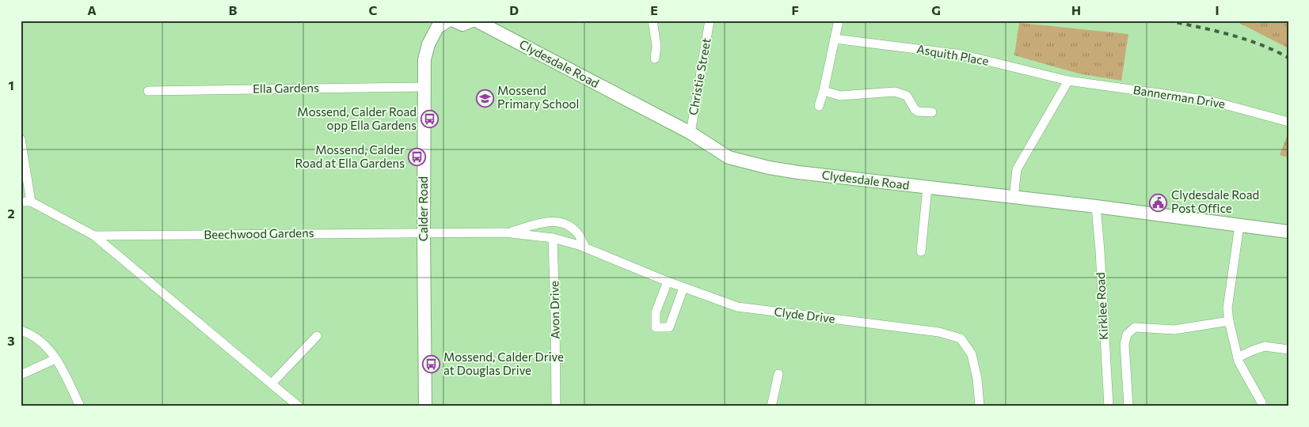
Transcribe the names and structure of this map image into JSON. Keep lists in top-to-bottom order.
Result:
{
  "streets": {
    "main road": ["Clydesdale Road", "Calder Road"],
    "street": [
      "Asquith Place",
      "Christie Street",
      "Ella Gardens",
      "Bannerman Drive",
      "Beechwood Gardens",
      "Kirklee Road",
      "Avon Drive",
      "Clyde Drive"
    ]
  },
  "crossings": [
    ["Asquith Place", "Bannerman Drive"],
    ["Clydesdale Road", "Christie Street"],
    ["Clydesdale Road", "Kirklee Road"],
    ["Ella Gardens", "Calder Road"],
    ["Calder Road", "Beechwood Gardens"],
    ["Calder Road", "Clyde Drive"],
    ["Beechwood Gardens", "Clyde Drive"],
    ["Avon Drive", "Clyde Drive"]
  ],
  "places": {
    "school or university": ["Mossend Primary School"],
    "bus stop": ["Mossend, Calder Road opp Ella Gardens", "Mossend, Calder Road at Ella Gardens", "Mossend, Calder Drive at Douglas Drive"],
    "public building": ["Clydesdale Road Post Office"]
  },
  "grid": {
    "columns": [
      "A",
      "B",
      "C",
      "D",
      "E",
      "F",
      "G",
      "H",
      "I"
    ],
    "rows": ["1", "2", "3"]
  }
}
